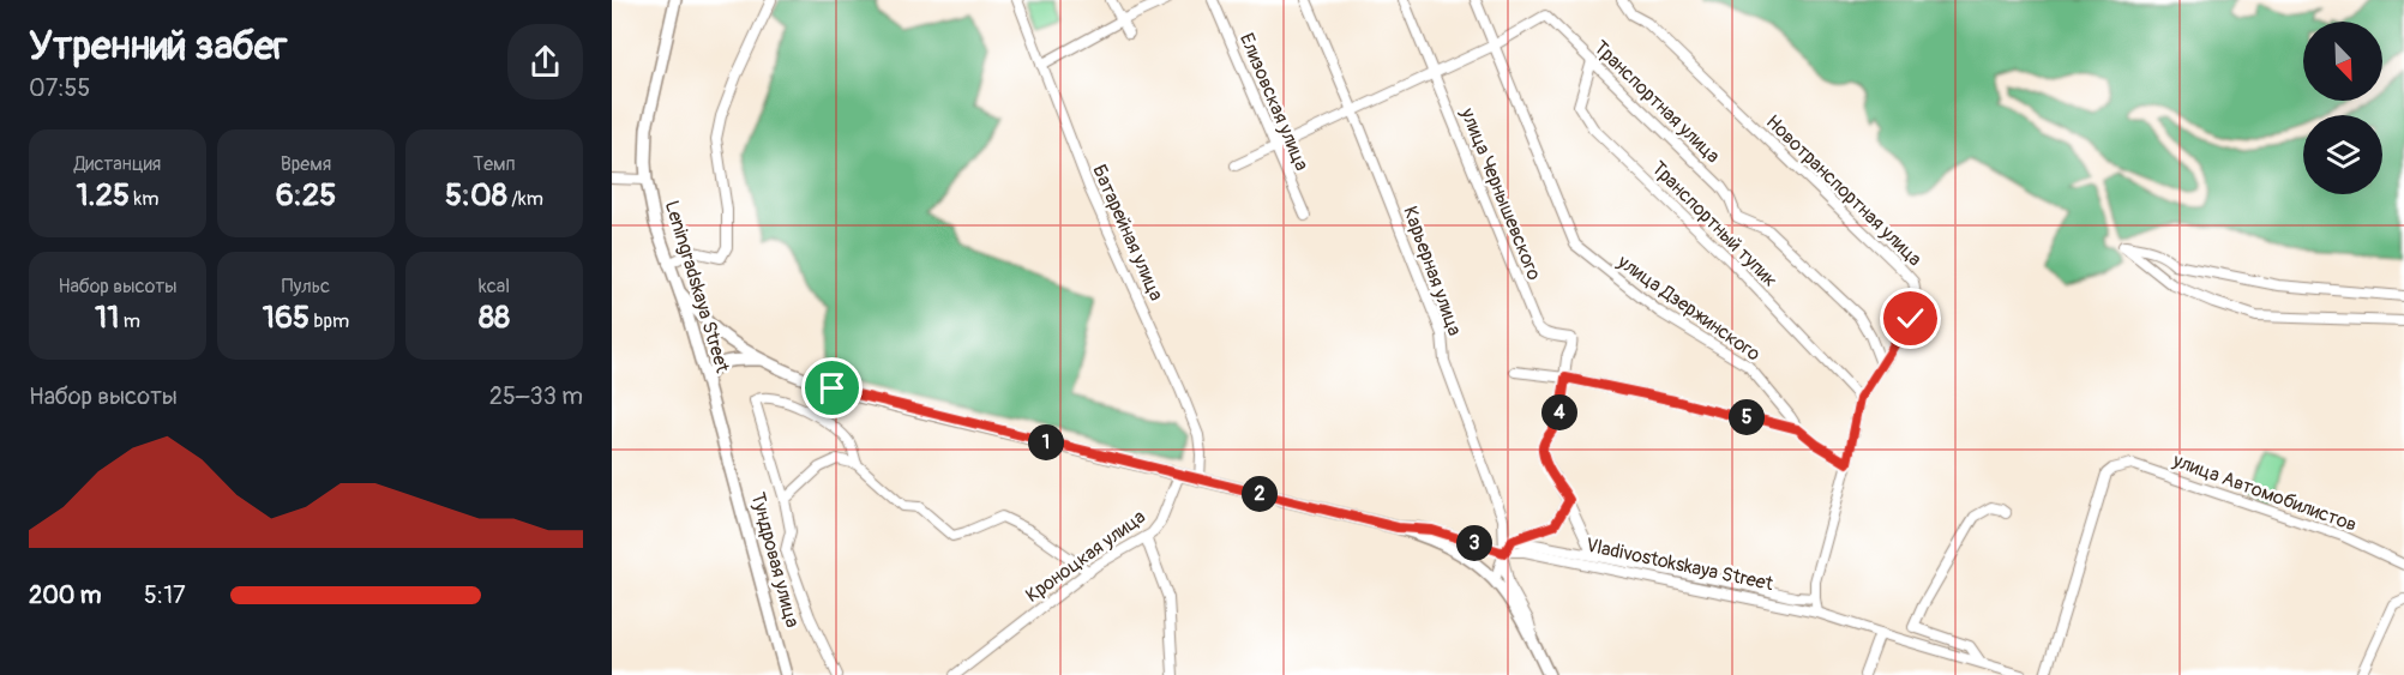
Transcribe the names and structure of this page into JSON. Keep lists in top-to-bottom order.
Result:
{
  "streets": {
    "main road": ["Leningradskaya Street", "Тундровая улица", "Vladivostokskaya Street"],
    "street": [
      "Елизовская улица",
      "Транспортная улица",
      "Новотранспортная улица",
      "улица Чернышевского",
      "Транспортный тупик",
      "Батарейная улица",
      "Карьерная улица",
      "улица Дзержинского",
      "улица Автомобилистов",
      "Кроноцкая улица"
    ]
  },
  "crossings": [
    ["Елизовская улица", "Транспортная улица"],
    ["Транспортная улица", "Новотранспортная улица"],
    ["Транспортная улица", "улица Чернышевского"],
    ["Транспортная улица", "Транспортный тупик"],
    ["Транспортная улица", "Карьерная улица"],
    ["Транспортная улица", "улица Дзержинского"],
    ["Новотранспортная улица", "Транспортный тупик"],
    ["Новотранспортная улица", "улица Дзержинского"],
    ["Новотранспортная улица", "Vladivostokskaya Street"],
    ["Батарейная улица", "Vladivostokskaya Street"],
    ["Карьерная улица", "Vladivostokskaya Street"],
    ["Leningradskaya Street", "Тундровая улица"],
    ["Leningradskaya Street", "Vladivostokskaya Street"],
    ["Кроноцкая улица", "Vladivostokskaya Street"]
  ],
  "north": "bottom right",
  "page": {
    "heading": ["Утренний забег", "07:55"],
    "stats": [
      ["Дистанция", "1.25 km"],
      ["Время", "6:25"],
      ["Темп", "5:08 /km"],
      ["Набор высоты", "11 m"],
      ["Пульс", "165 bpm"],
      ["kcal", "88"]
    ],
    "chart": ["Набор высоты", "25–33 m"],
    "pins": [
      "4",
      "5",
      "1",
      "2",
      "3"
    ],
    "list": [
      {
        "name": "200 m",
        "note": "5:17"
      }
    ]
  }
}
